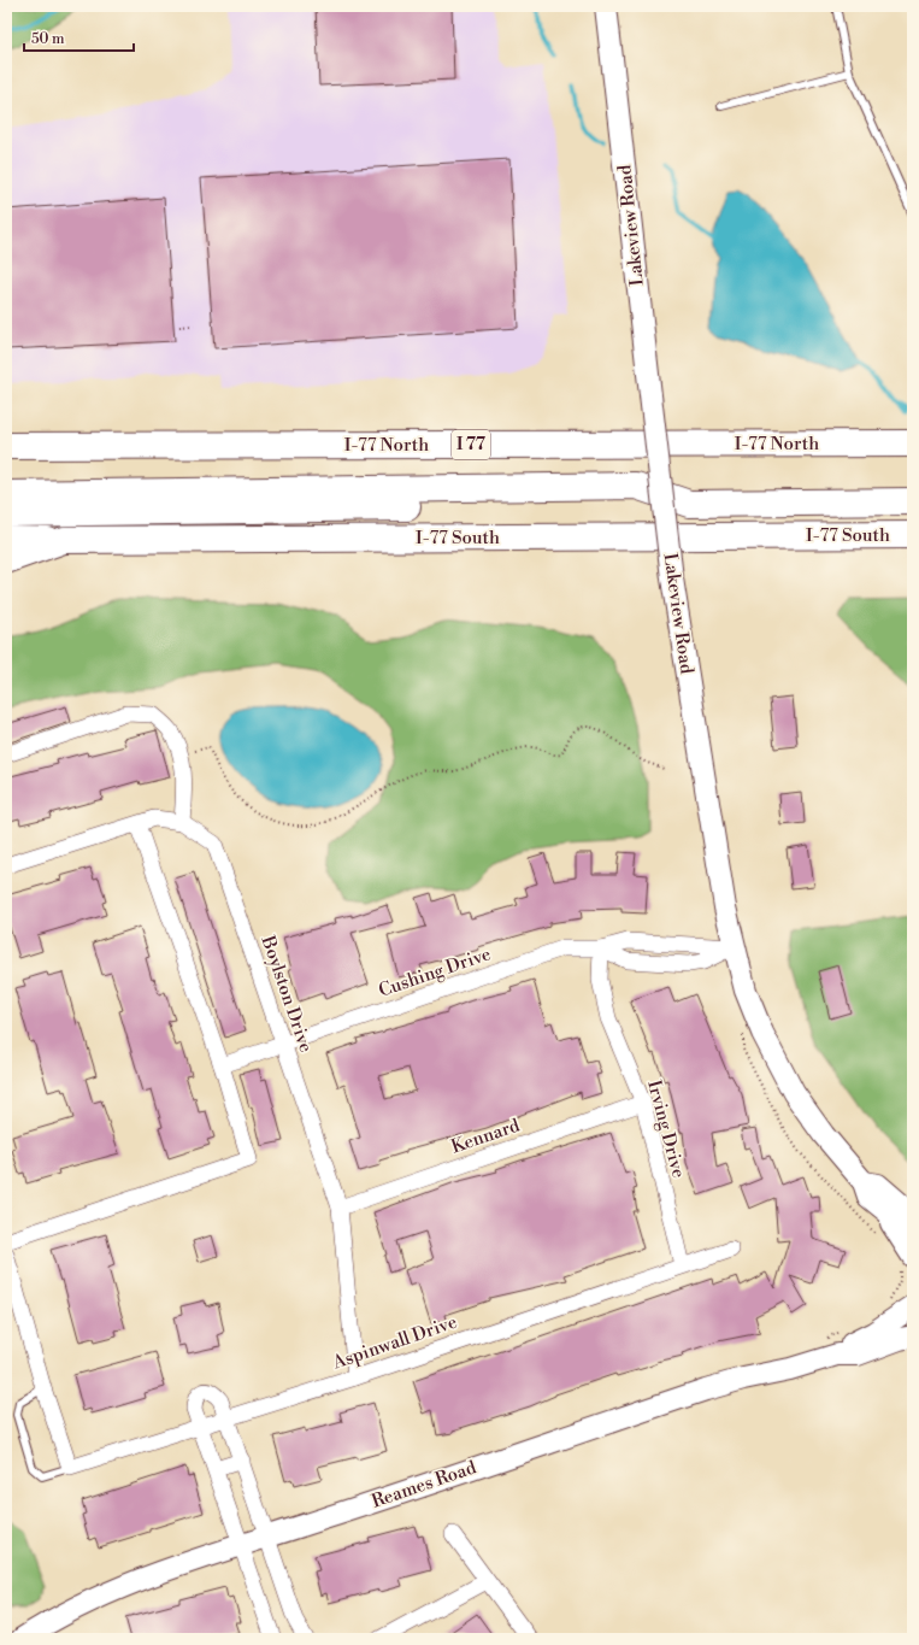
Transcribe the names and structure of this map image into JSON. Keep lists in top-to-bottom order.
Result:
{
  "streets": {
    "highway": ["I-77 North", "I 77", "I-77 South"],
    "main road": ["Lakeview Road", "Reames Road"],
    "street": [
      "Cushing Drive",
      "Boylston Drive",
      "Irving Drive",
      "Kennard",
      "Aspinwall Drive"
    ]
  },
  "crossings": [
    ["Lakeview Road", "Cushing Drive"],
    ["Cushing Drive", "Boylston Drive"],
    ["Cushing Drive", "Irving Drive"],
    ["Boylston Drive", "Kennard"],
    ["Boylston Drive", "Aspinwall Drive"],
    ["Irving Drive", "Kennard"],
    ["Irving Drive", "Aspinwall Drive"]
  ],
  "scale_bar": "50 m"
}
